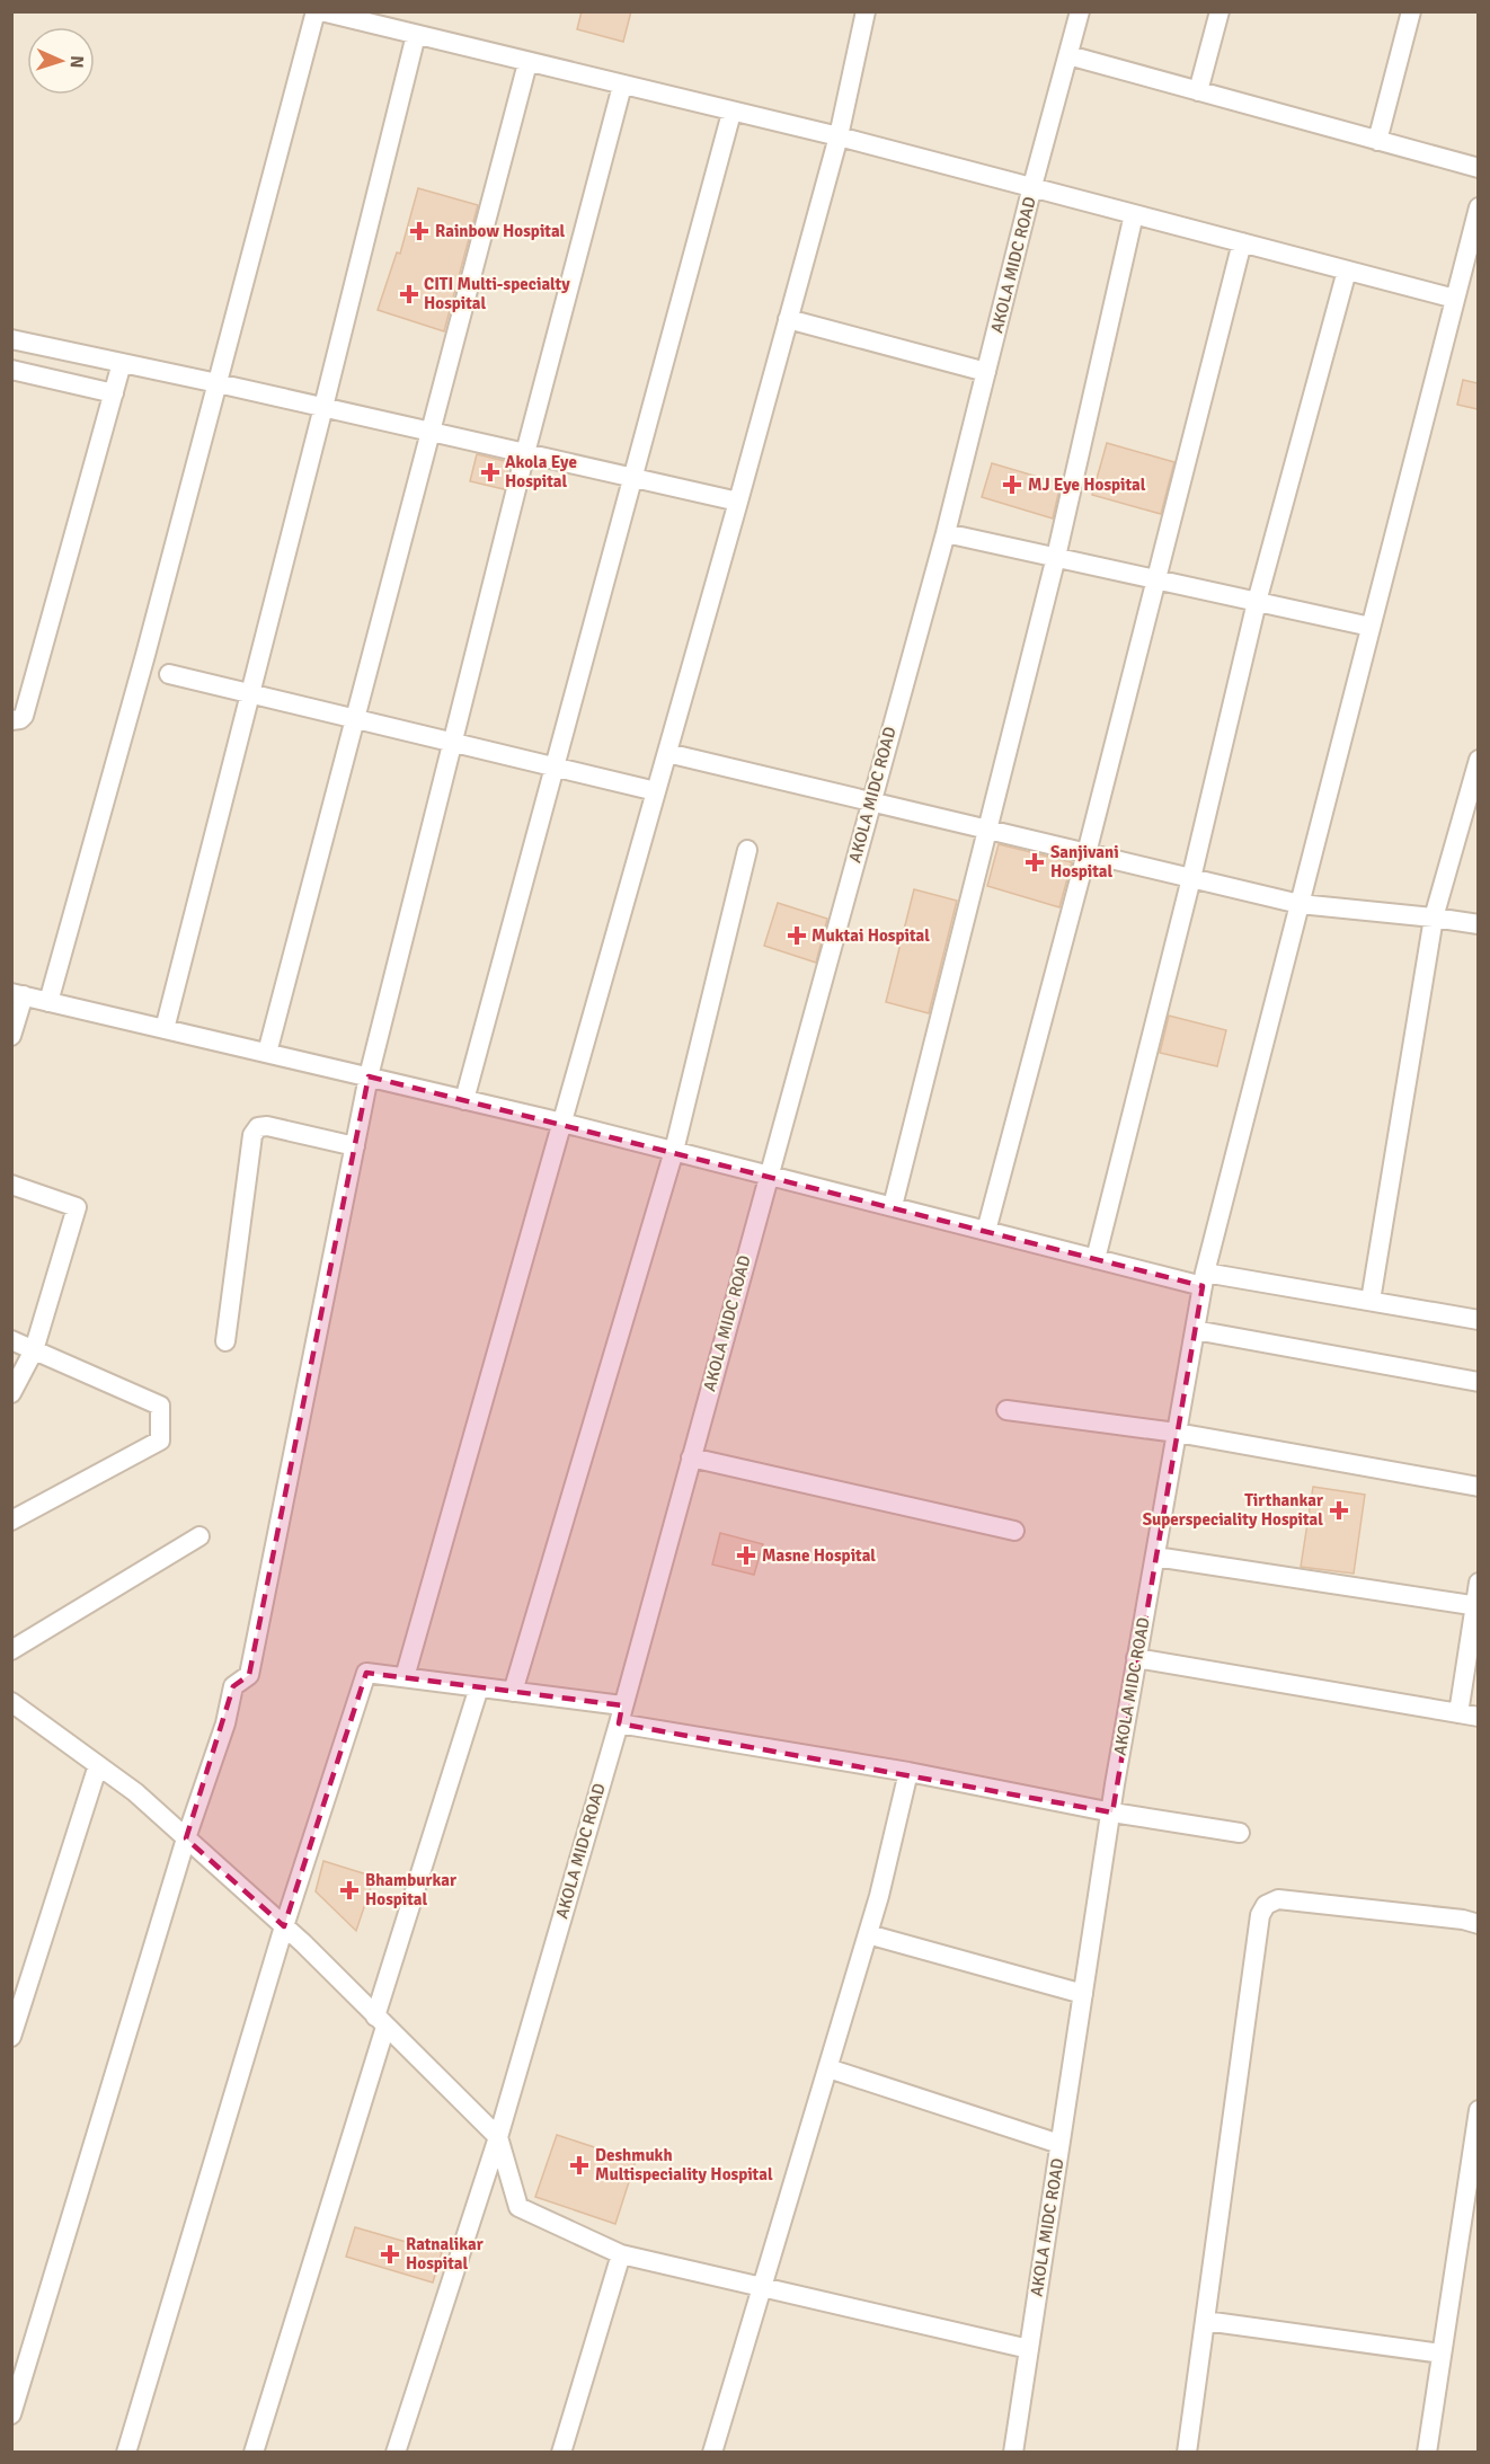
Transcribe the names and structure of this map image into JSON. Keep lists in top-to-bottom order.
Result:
{
  "streets": {
    "street": ["AKOLA MIDC ROAD"]
  },
  "places": {
    "health": [
      "Rainbow Hospital",
      "CITI Multi-specialty Hospital",
      "Akola Eye Hospital",
      "MJ Eye Hospital",
      "Sanjivani Hospital",
      "Muktai Hospital",
      "Tirthankar Superspeciality Hospital",
      "Masne Hospital",
      "Bhamburkar Hospital",
      "Deshmukh Multispeciality Hospital",
      "Ratnalikar Hospital"
    ]
  },
  "north": "right"
}
